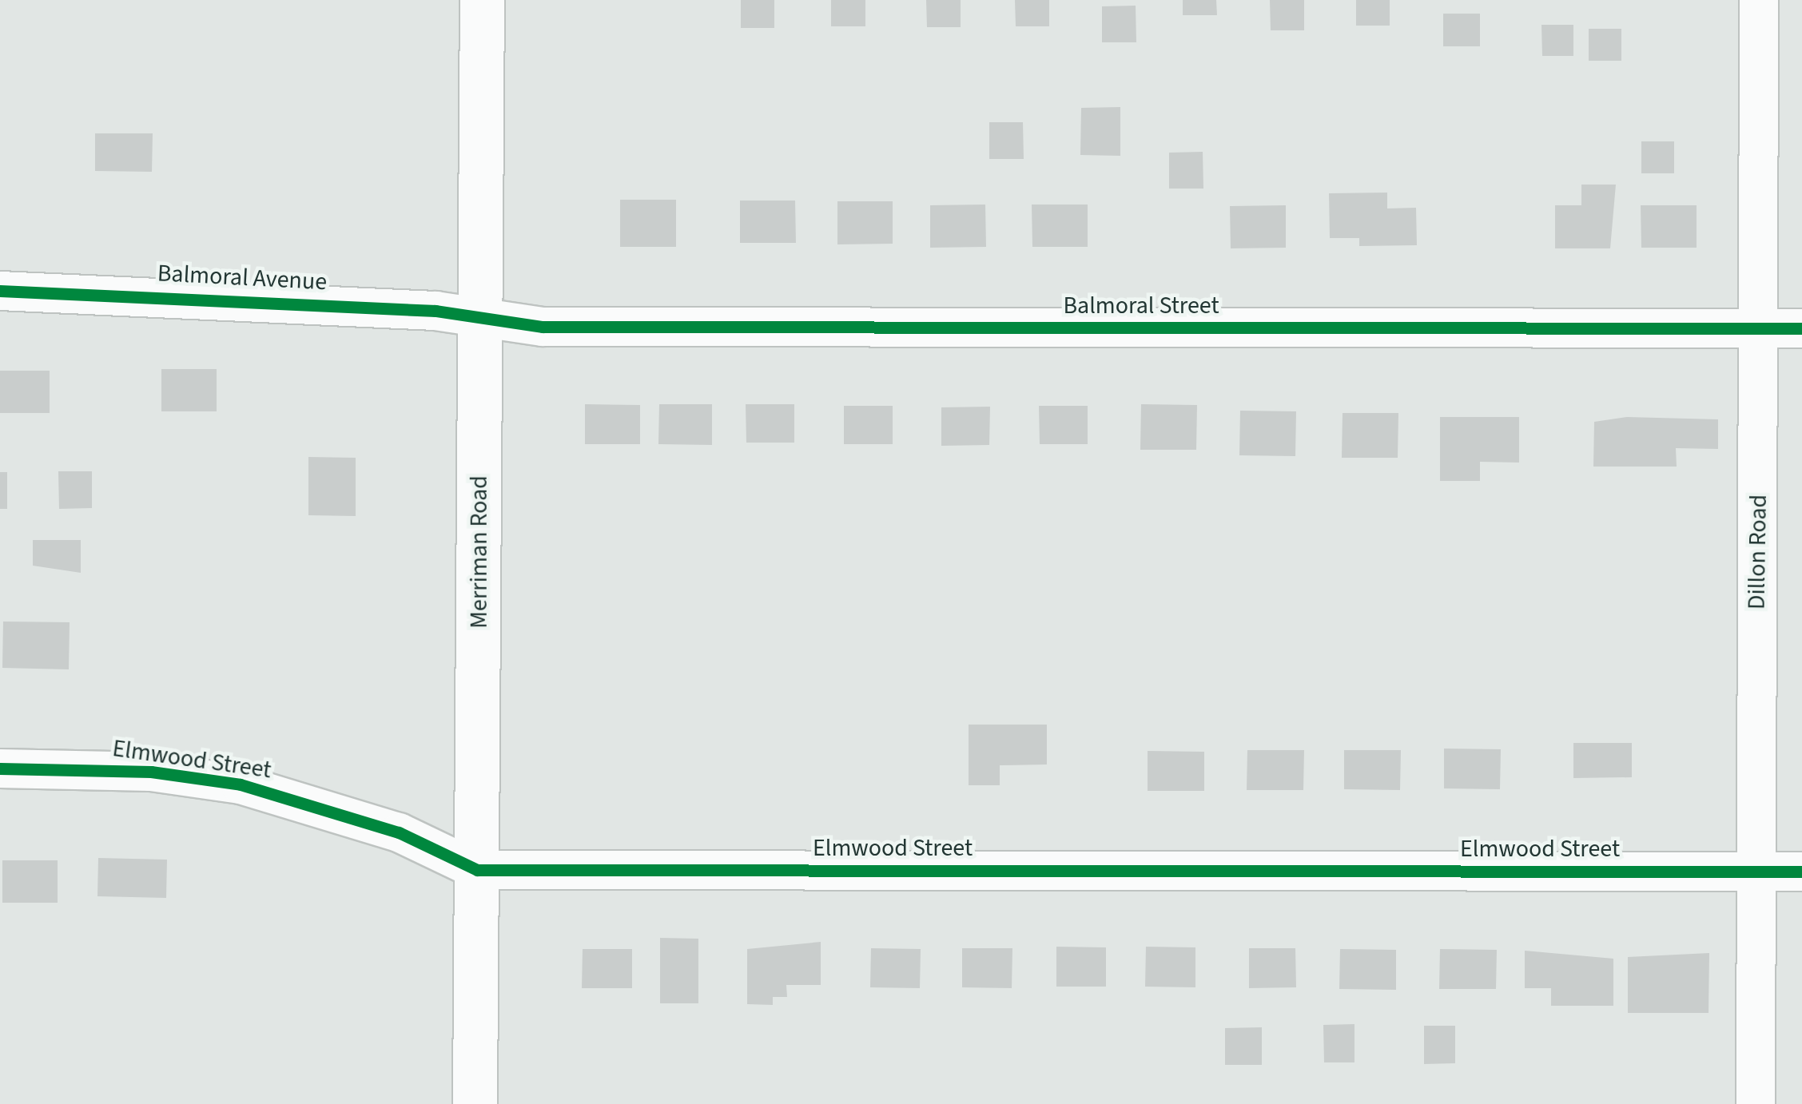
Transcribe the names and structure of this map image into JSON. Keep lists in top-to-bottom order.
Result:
{
  "streets": {
    "main road": ["Merriman Road"],
    "street": [
      "Balmoral Avenue",
      "Balmoral Street",
      "Dillon Road",
      "Elmwood Street"
    ]
  },
  "crossings": [
    ["Balmoral Avenue", "Balmoral Street"],
    ["Balmoral Avenue", "Merriman Road"],
    ["Balmoral Street", "Merriman Road"],
    ["Balmoral Street", "Dillon Road"],
    ["Merriman Road", "Elmwood Street"],
    ["Dillon Road", "Elmwood Street"]
  ]
}
